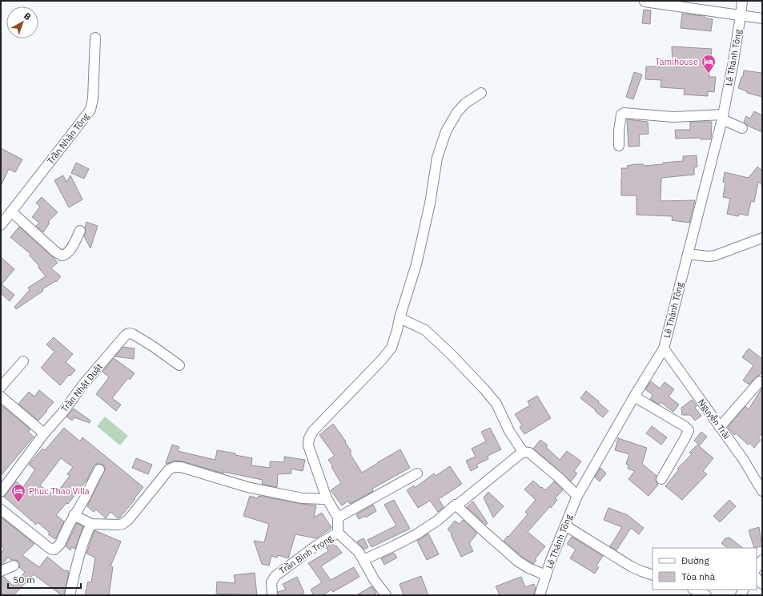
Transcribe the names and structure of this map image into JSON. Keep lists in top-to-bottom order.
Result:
{
  "streets": {
    "street": [
      "Lê Thánh Tông",
      "Trần Nhân Tông",
      "Trần Nhật Duật",
      "Nguyễn Trãi",
      "Trần Bình Trọng"
    ]
  },
  "crossings": [
    ["Lê Thánh Tông", "Nguyễn Trãi"]
  ],
  "places": {
    "hotel": ["Tamihouse", "Phuc Thao Villa"]
  },
  "legend": ["Đường", "Tòa nhà"],
  "scale_bar": "50 m",
  "north": "top right"
}
